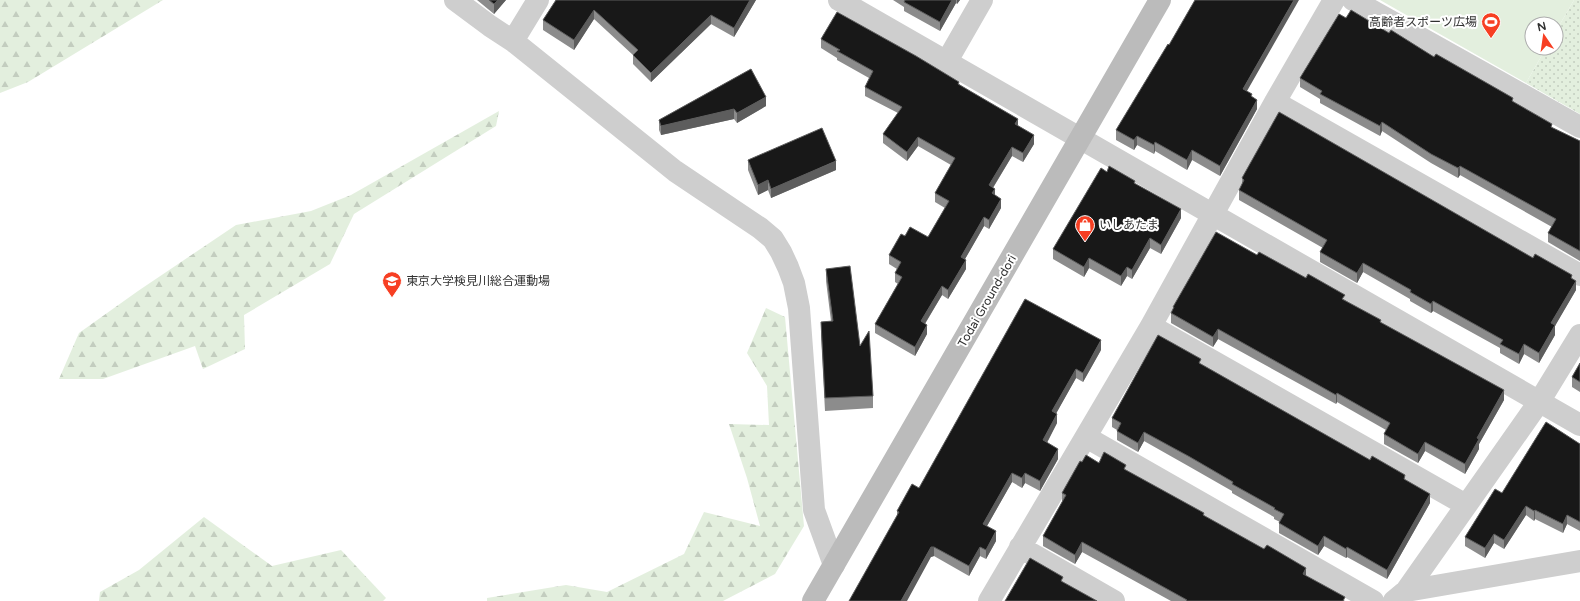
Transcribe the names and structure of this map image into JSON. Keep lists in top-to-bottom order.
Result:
{
  "streets": {
    "street": ["Todai Ground-dori"]
  },
  "places": {
    "sports": ["高齢者スポーツ広場"],
    "shop": ["いしあたま"],
    "school or university": ["東京大学検見川総合運動場"]
  },
  "north": "top"
}
